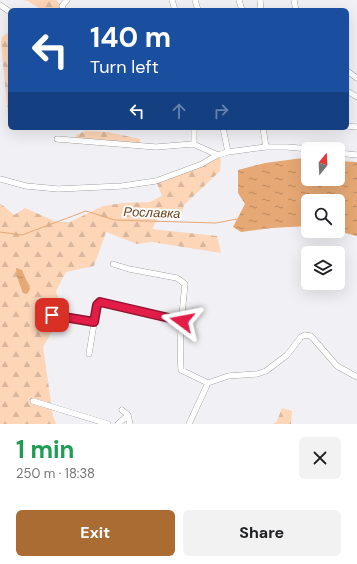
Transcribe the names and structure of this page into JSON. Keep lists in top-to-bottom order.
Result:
{
  "water": ["Рославка"],
  "north": "top",
  "page": {
    "turn": ["140 m", "Turn left"],
    "heading": ["1 min", "250 m · 18:38"],
    "buttons": ["Exit", "Share"]
  }
}
